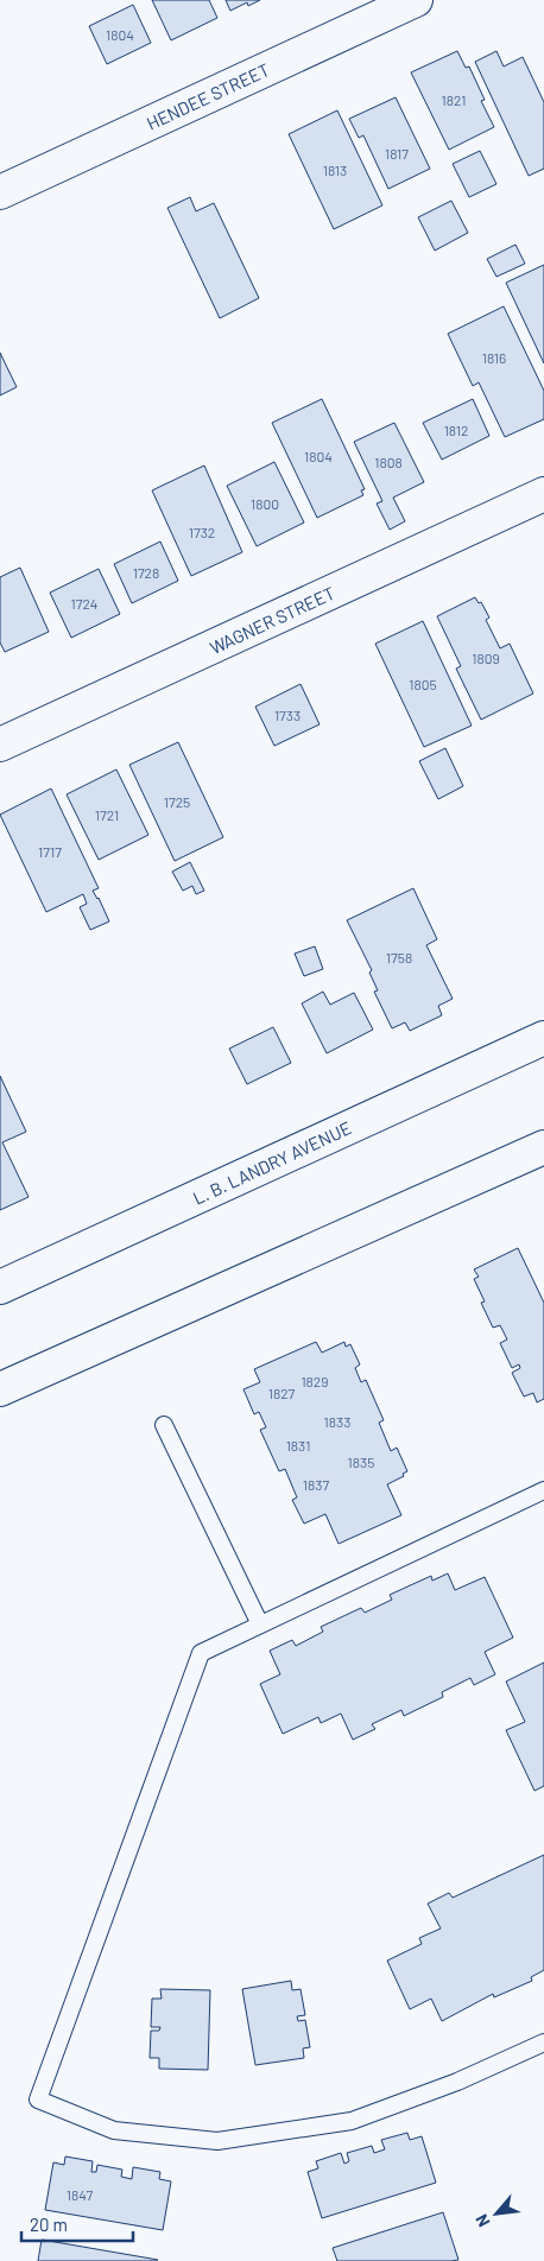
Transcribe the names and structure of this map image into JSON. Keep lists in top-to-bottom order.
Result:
{
  "streets": {
    "street": ["HENDEE STREET", "WAGNER STREET", "L. B. LANDRY AVENUE"]
  },
  "house_numbers": [
    "1804",
    "1821",
    "1817",
    "1813",
    "1816",
    "1812",
    "1804",
    "1808",
    "1800",
    "1732",
    "1728",
    "1724",
    "1809",
    "1805",
    "1733",
    "1725",
    "1721",
    "1717",
    "1758",
    "1829",
    "1827",
    "1833",
    "1831",
    "1835",
    "1837",
    "1847"
  ],
  "scale_bar": "20 m",
  "north": "bottom left"
}
